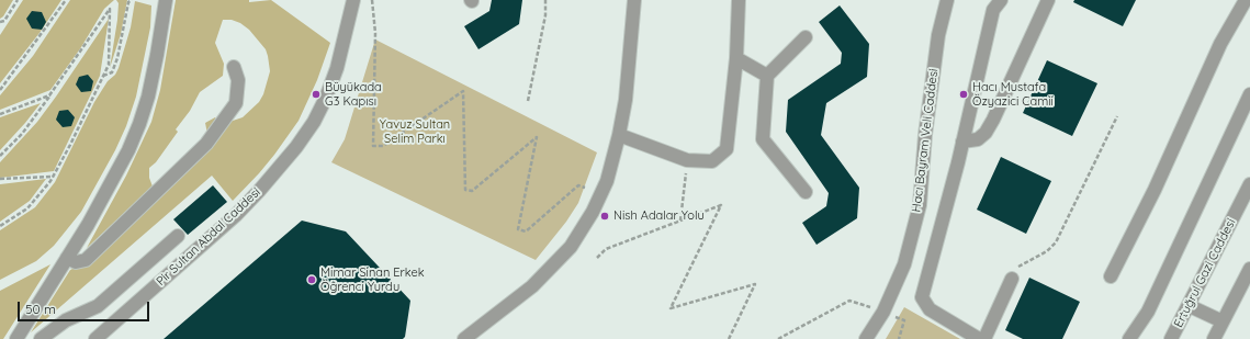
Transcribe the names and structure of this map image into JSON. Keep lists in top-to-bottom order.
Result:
{
  "streets": {
    "street": ["Hacı Bayram Veli Caddesi", "Pir Sultan Abdal Caddesi", "Ertuğrul Gazi Caddesi"]
  },
  "parks": ["Yavuz Sultan Selim Parkı"],
  "places": [
    "Büyükada G3 Kapısı",
    "Hacı Mustafa Özyazici Camii",
    "Nish Adalar Yolu",
    "Mimar Sinan Erkek Öğrenci Yurdu"
  ],
  "scale_bar": "50 m"
}
